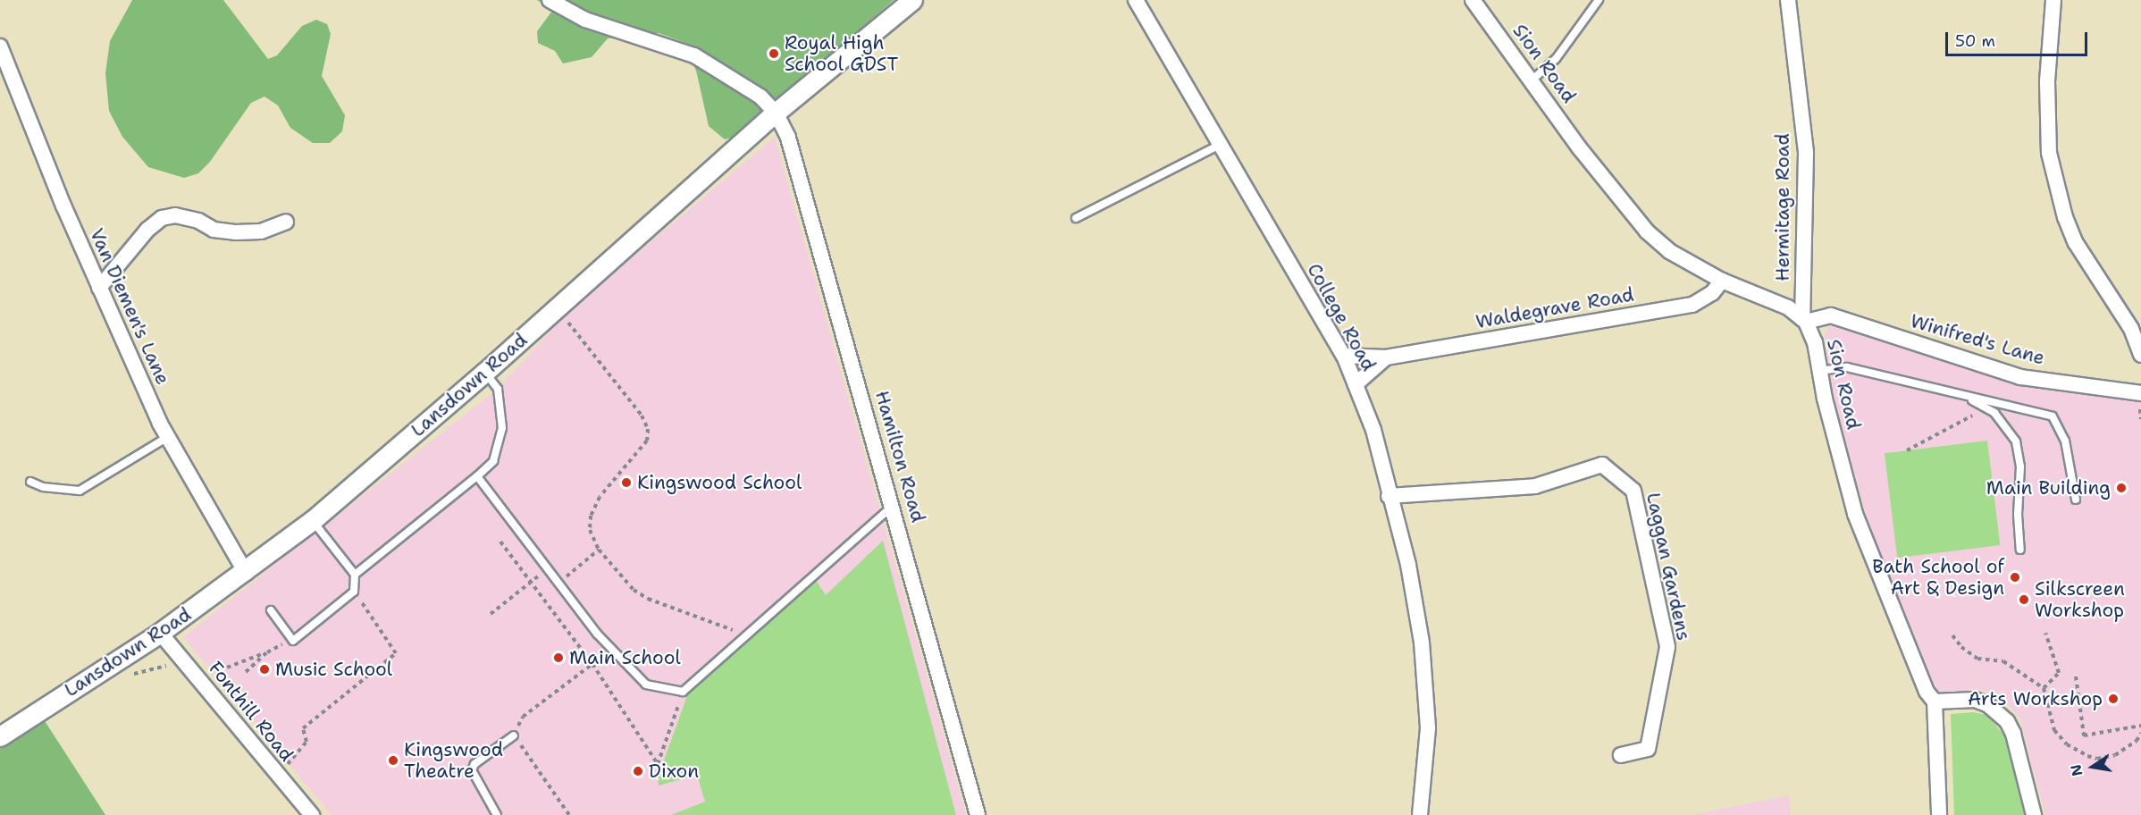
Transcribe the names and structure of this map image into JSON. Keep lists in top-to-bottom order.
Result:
{
  "streets": {
    "street": [
      "Sion Road",
      "Hermitage Road",
      "Van Diemen's Lane",
      "Waldegrave Road",
      "College Road",
      "Winifred's Lane",
      "Lansdown Road",
      "Hamilton Road",
      "Laggan Gardens",
      "Fonthill Road"
    ]
  },
  "crossings": [
    ["Sion Road", "Hermitage Road"],
    ["Sion Road", "Waldegrave Road"],
    ["Sion Road", "Winifred's Lane"],
    ["Hermitage Road", "Winifred's Lane"],
    ["Van Diemen's Lane", "Lansdown Road"],
    ["Waldegrave Road", "College Road"],
    ["College Road", "Laggan Gardens"],
    ["Lansdown Road", "Hamilton Road"],
    ["Lansdown Road", "Fonthill Road"]
  ],
  "places": [
    "Royal High School GDST",
    "Kingswood School",
    "Main Building",
    "Bath School of Art & Design",
    "Silkscreen Workshop",
    "Main School",
    "Music School",
    "Arts Workshop",
    "Kingswood Theatre",
    "Dixon"
  ],
  "scale_bar": "50 m",
  "north": "left"
}
